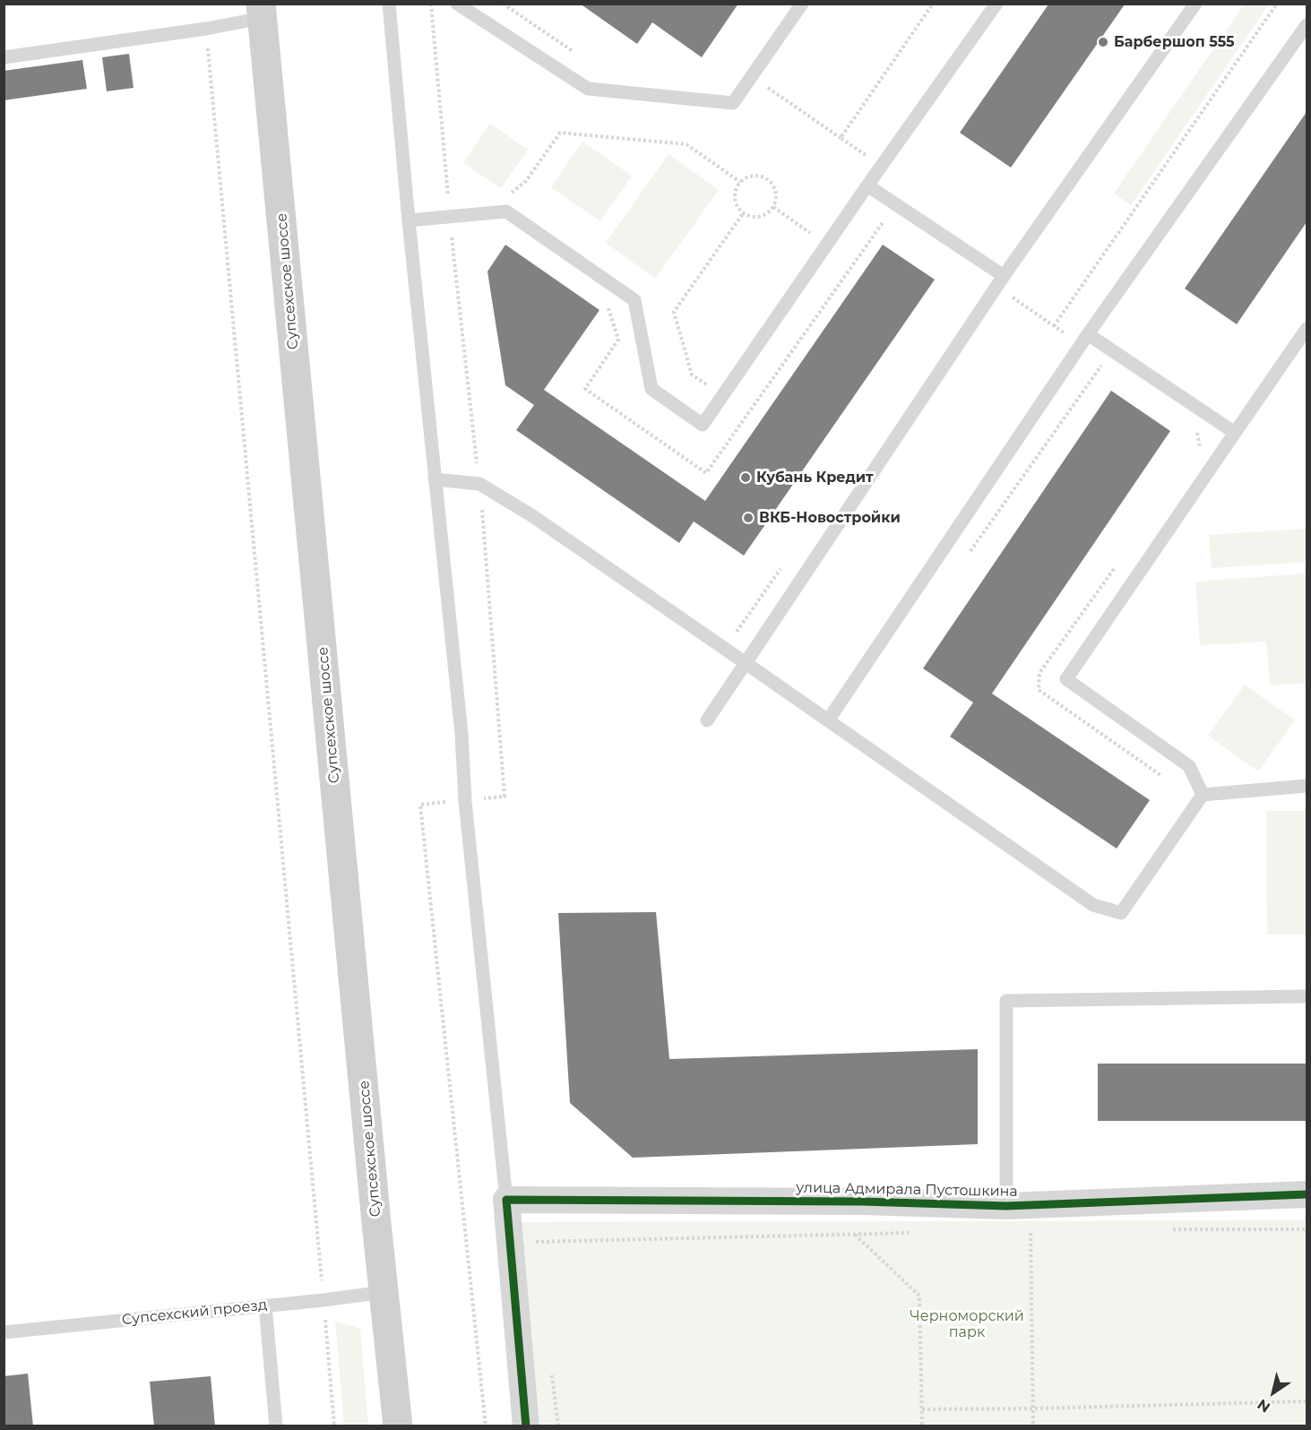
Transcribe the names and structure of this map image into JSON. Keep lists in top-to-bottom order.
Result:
{
  "streets": {
    "main road": ["Супсехское шоссе"],
    "street": ["улица Адмирала Пустошкина"],
    "lane": ["Супсехский проезд"]
  },
  "crossings": [
    ["Супсехское шоссе", "Супсехский проезд"]
  ],
  "parks": ["Черноморский парк"],
  "places": ["Барбершоп 555", "Кубань Кредит", "ВКБ-Новостройки"],
  "north": "bottom left"
}
